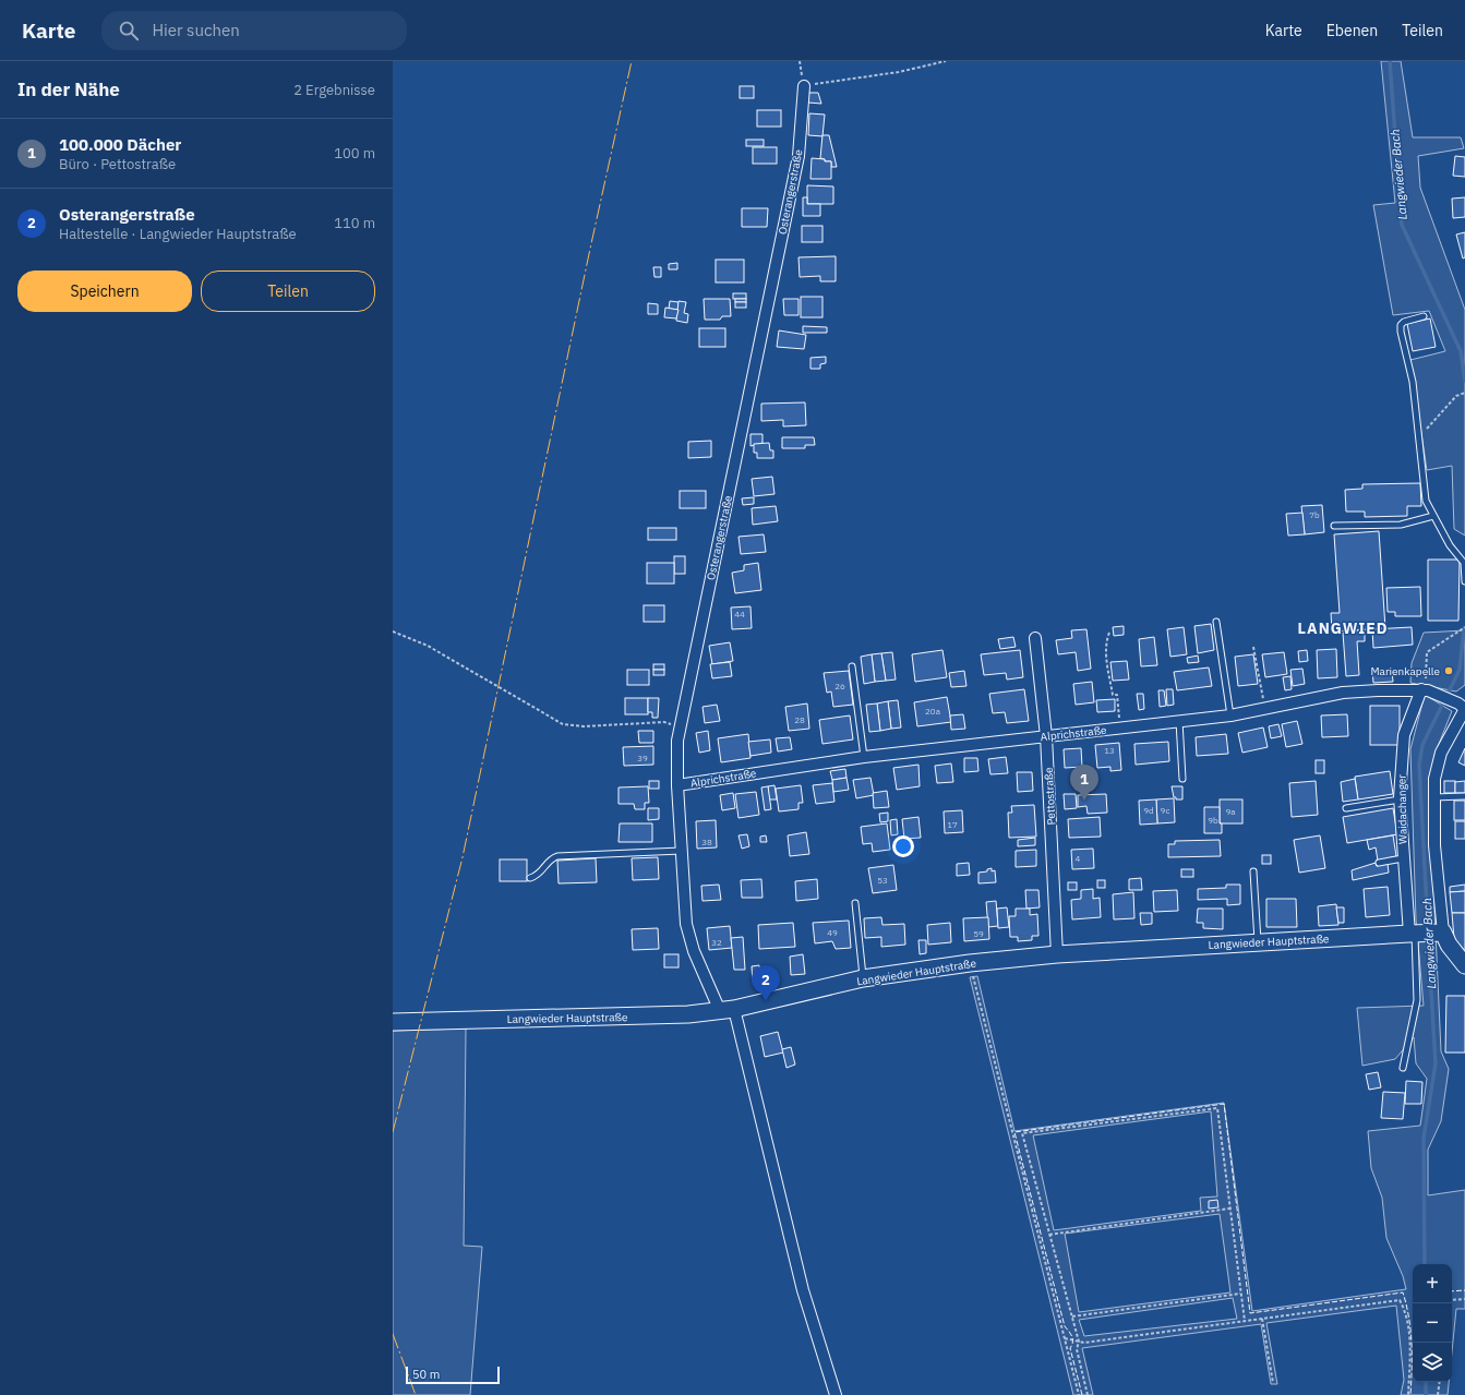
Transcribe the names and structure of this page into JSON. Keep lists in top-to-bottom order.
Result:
{
  "streets": {
    "street": [
      "Osterangerstraße",
      "Alprichstraße",
      "Pettostraße",
      "Waidachanger",
      "Langwieder Hauptstraße"
    ]
  },
  "crossings": [
    ["Osterangerstraße", "Alprichstraße"],
    ["Osterangerstraße", "Langwieder Hauptstraße"],
    ["Alprichstraße", "Pettostraße"],
    ["Alprichstraße", "Waidachanger"],
    ["Pettostraße", "Langwieder Hauptstraße"],
    ["Waidachanger", "Langwieder Hauptstraße"]
  ],
  "districts": ["LANGWIED"],
  "water": ["Langwieder Bach"],
  "places": ["Marienkapelle"],
  "house_numbers": [
    "7b",
    "44",
    "26",
    "20a",
    "28",
    "13",
    "39",
    "9d",
    "9c",
    "9a",
    "9b",
    "17",
    "38",
    "4",
    "53",
    "49",
    "59",
    "32"
  ],
  "scale_bar": "50 m",
  "page": {
    "header": "Karte",
    "search": "Hier suchen",
    "nav": ["Karte", "Ebenen", "Teilen"],
    "heading": ["In der Nähe", "2 Ergebnisse"],
    "list": [
      {
        "mark": "1",
        "name": "100.000 Dächer",
        "note": "Büro · Pettostraße",
        "value": "100 m"
      },
      {
        "mark": "2",
        "name": "Osterangerstraße",
        "note": "Haltestelle · Langwieder Hauptstraße",
        "value": "110 m"
      }
    ],
    "buttons": ["Speichern", "Teilen"],
    "pins": ["1", "2"],
    "map_buttons": ["+", "−"],
    "scale": "50 m"
  }
}
